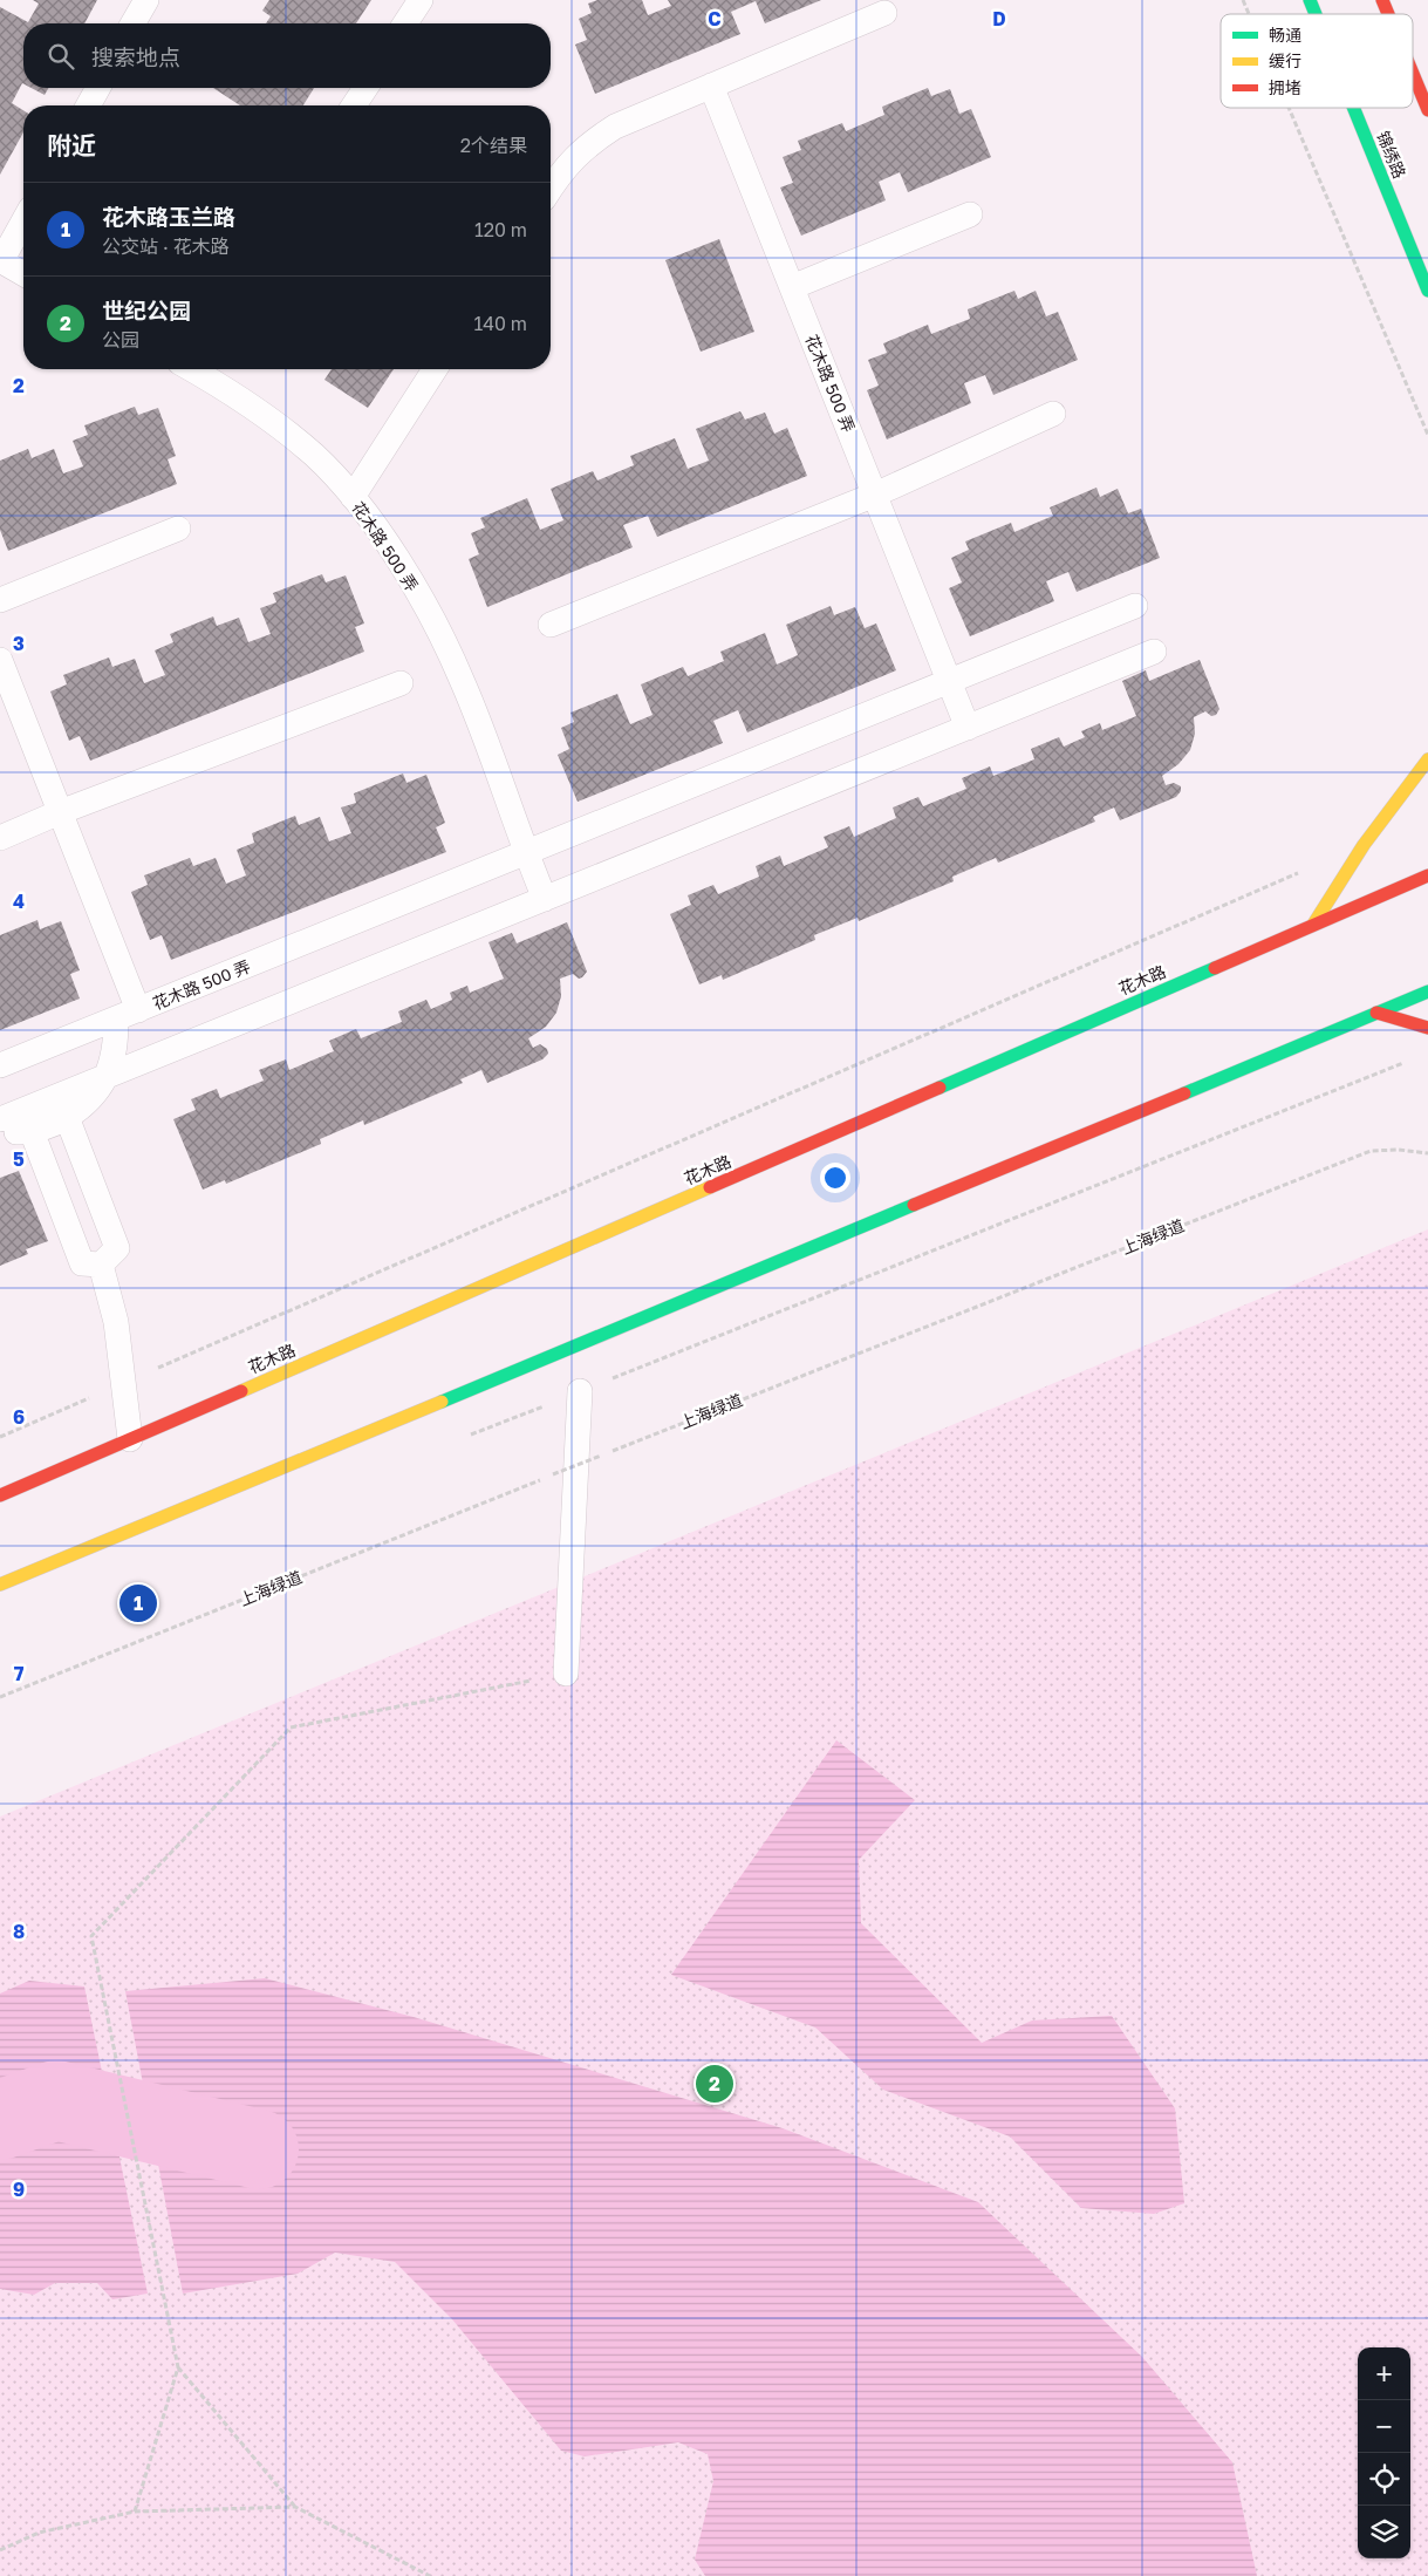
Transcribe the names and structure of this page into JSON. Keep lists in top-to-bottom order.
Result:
{
  "streets": {
    "main road": ["锦绣路", "花木路"],
    "lane": ["花木路 500 弄"],
    "path": ["上海绿道"]
  },
  "legend": ["畅通", "缓行", "拥堵"],
  "page": {
    "search": "搜索地点",
    "heading": ["附近", "2个结果"],
    "list": [
      {
        "mark": "1",
        "name": "花木路玉兰路",
        "note": "公交站 · 花木路",
        "value": "120 m"
      },
      {
        "mark": "2",
        "name": "世纪公园",
        "note": "公园",
        "value": "140 m"
      }
    ],
    "pins": ["1", "2"],
    "map_buttons": ["+", "−"]
  },
  "grid": {
    "columns": ["C", "D"],
    "rows": [
      "2",
      "3",
      "4",
      "5",
      "6",
      "7",
      "8",
      "9"
    ]
  }
}
